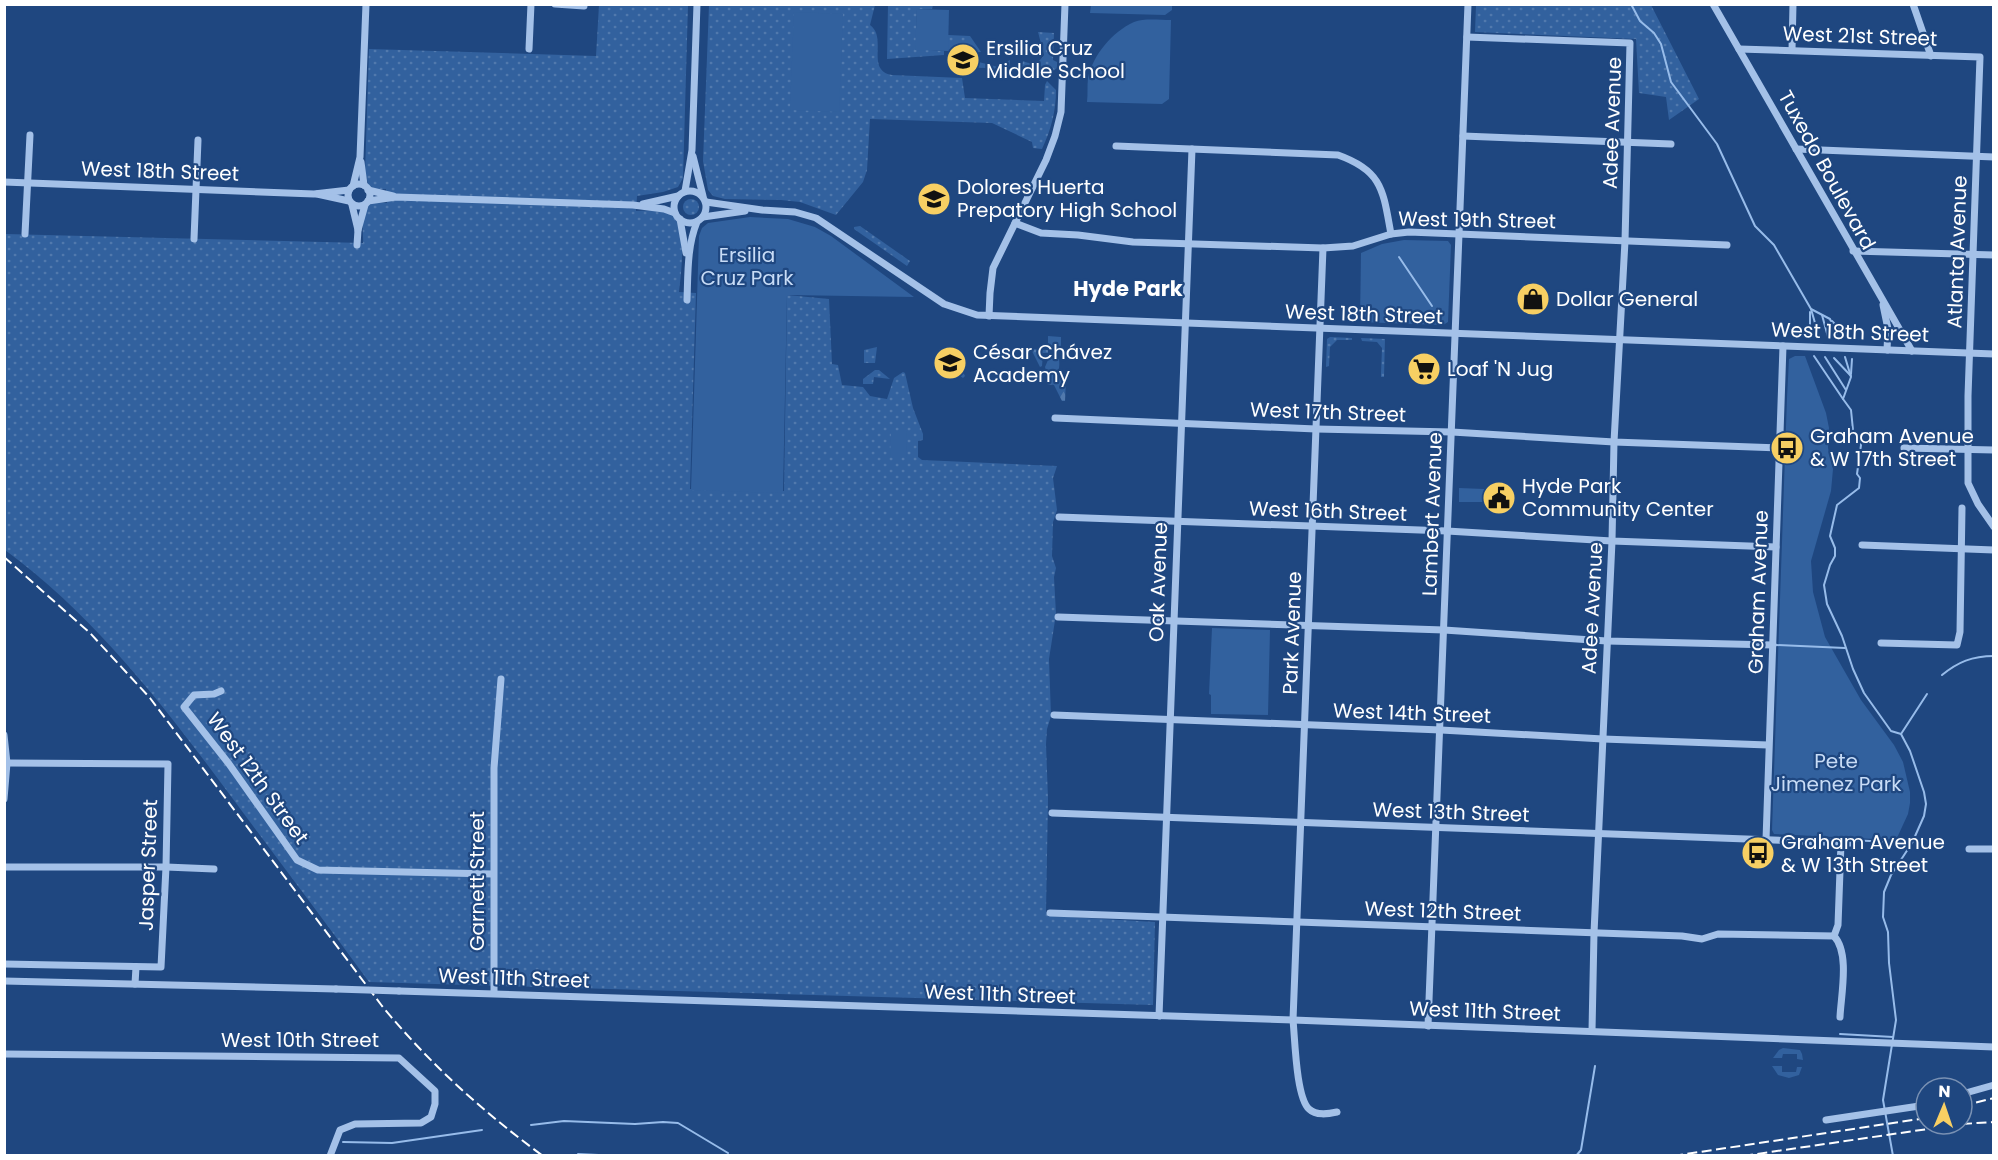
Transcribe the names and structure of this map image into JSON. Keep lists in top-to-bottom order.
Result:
{
  "streets": {
    "street": [
      "West 21st Street",
      "Adee Avenue",
      "Tuxedo Boulevard",
      "West 18th Street",
      "West 19th Street",
      "Atlanta Avenue",
      "West 17th Street",
      "West 16th Street",
      "Lambert Avenue",
      "Oak Avenue",
      "Graham Avenue",
      "Park Avenue",
      "West 14th Street",
      "West 12th Street",
      "West 13th Street",
      "Jasper Street",
      "Garnett Street",
      "West 11th Street",
      "West 10th Street"
    ]
  },
  "crossings": [
    ["West 21st Street", "Tuxedo Boulevard"],
    ["West 21st Street", "Atlanta Avenue"],
    ["Adee Avenue", "West 18th Street"],
    ["Adee Avenue", "West 19th Street"],
    ["Adee Avenue", "West 17th Street"],
    ["Adee Avenue", "West 16th Street"],
    ["Adee Avenue", "Lambert Avenue"],
    ["Adee Avenue", "West 14th Street"],
    ["Adee Avenue", "West 12th Street"],
    ["Adee Avenue", "West 13th Street"],
    ["Adee Avenue", "West 11th Street"],
    ["Tuxedo Boulevard", "West 18th Street"],
    ["West 18th Street", "Atlanta Avenue"],
    ["West 18th Street", "Lambert Avenue"],
    ["West 18th Street", "Oak Avenue"],
    ["West 18th Street", "Graham Avenue"],
    ["West 18th Street", "Park Avenue"],
    ["West 19th Street", "Lambert Avenue"],
    ["West 19th Street", "Oak Avenue"],
    ["West 19th Street", "Park Avenue"],
    ["West 17th Street", "Lambert Avenue"],
    ["West 17th Street", "Oak Avenue"],
    ["West 17th Street", "Graham Avenue"],
    ["West 17th Street", "Park Avenue"],
    ["West 16th Street", "Lambert Avenue"],
    ["West 16th Street", "Oak Avenue"],
    ["West 16th Street", "Graham Avenue"],
    ["West 16th Street", "Park Avenue"],
    ["Lambert Avenue", "West 14th Street"],
    ["Lambert Avenue", "West 12th Street"],
    ["Lambert Avenue", "West 13th Street"],
    ["Lambert Avenue", "West 11th Street"],
    ["Oak Avenue", "West 14th Street"],
    ["Oak Avenue", "West 12th Street"],
    ["Oak Avenue", "West 13th Street"],
    ["Oak Avenue", "West 11th Street"],
    ["Graham Avenue", "West 14th Street"],
    ["Graham Avenue", "West 13th Street"],
    ["Park Avenue", "West 14th Street"],
    ["Park Avenue", "West 12th Street"],
    ["Park Avenue", "West 13th Street"],
    ["Park Avenue", "West 11th Street"],
    ["West 12th Street", "Garnett Street"],
    ["Garnett Street", "West 11th Street"]
  ],
  "districts": ["Hyde Park"],
  "parks": ["Ersilia Cruz Park", "Pete Jimenez Park"],
  "places": {
    "school or university": ["Ersilia Cruz Middle School", "Dolores Huerta Prepatory High School", "César Chávez Academy"],
    "shop": ["Dollar General"],
    "supermarket": ["Loaf 'N Jug"],
    "bus stop": ["Graham Avenue & W 17th Street", "Graham Avenue & W 13th Street"],
    "public building": ["Hyde Park Community Center"]
  },
  "north": "top"
}
